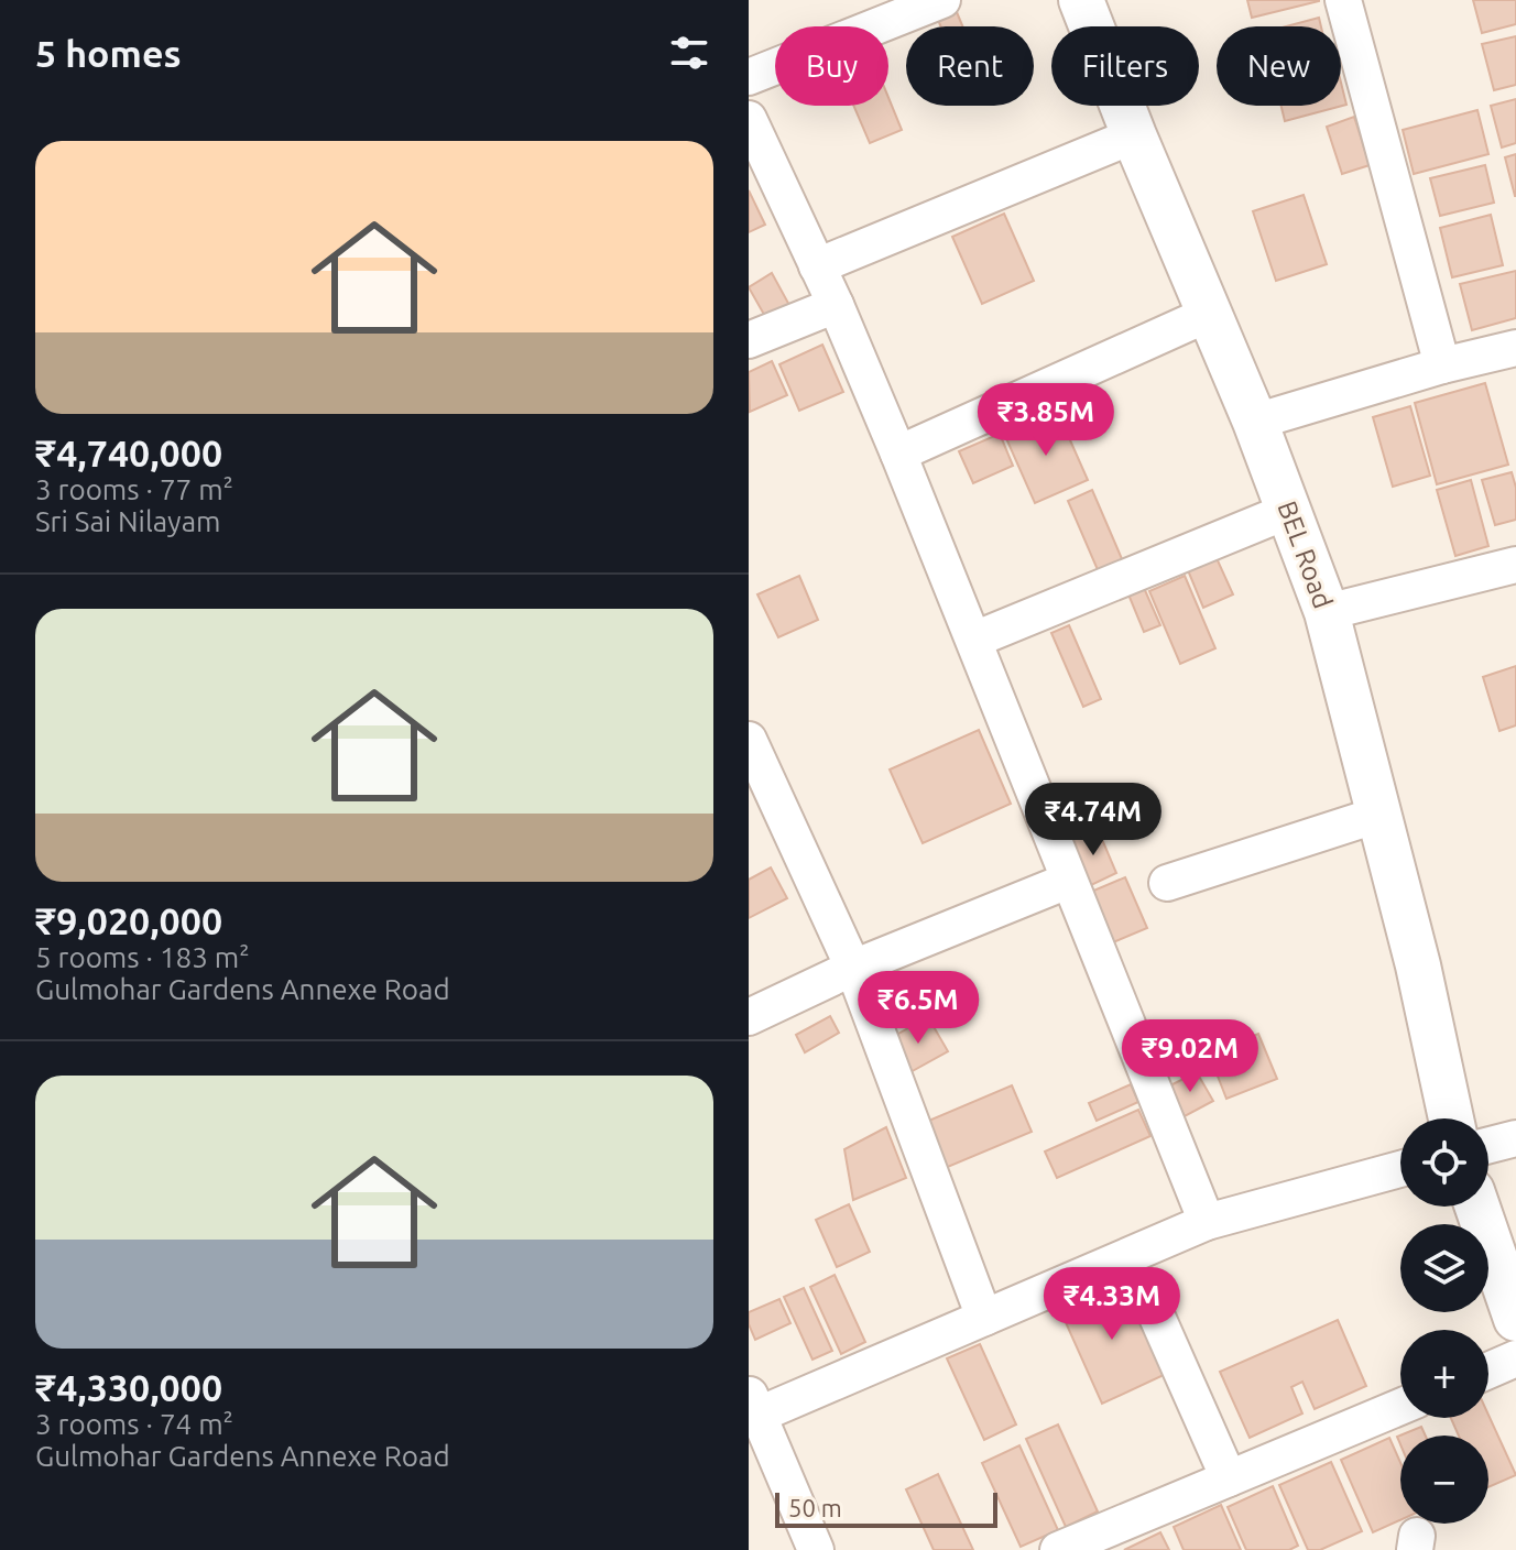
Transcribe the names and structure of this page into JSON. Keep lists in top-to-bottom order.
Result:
{
  "streets": {
    "street": ["BEL Road"]
  },
  "scale_bar": "50 m",
  "page": {
    "heading": "5 homes",
    "chip": [
      "Buy",
      "Rent",
      "Filters",
      "New"
    ],
    "list": [
      {
        "name": "₹4,740,000",
        "note": "3 rooms · 77 m² · Sri Sai Nilayam"
      },
      {
        "name": "₹9,020,000",
        "note": "5 rooms · 183 m² · Gulmohar Gardens Annexe Road"
      },
      {
        "name": "₹4,330,000",
        "note": "3 rooms · 74 m² · Gulmohar Gardens Annexe Road"
      }
    ],
    "price": [
      "₹3.85M",
      "₹4.74M",
      "₹6.5M",
      "₹9.02M",
      "₹4.33M"
    ],
    "map_buttons": ["+", "−"],
    "scale": "50 m"
  }
}
